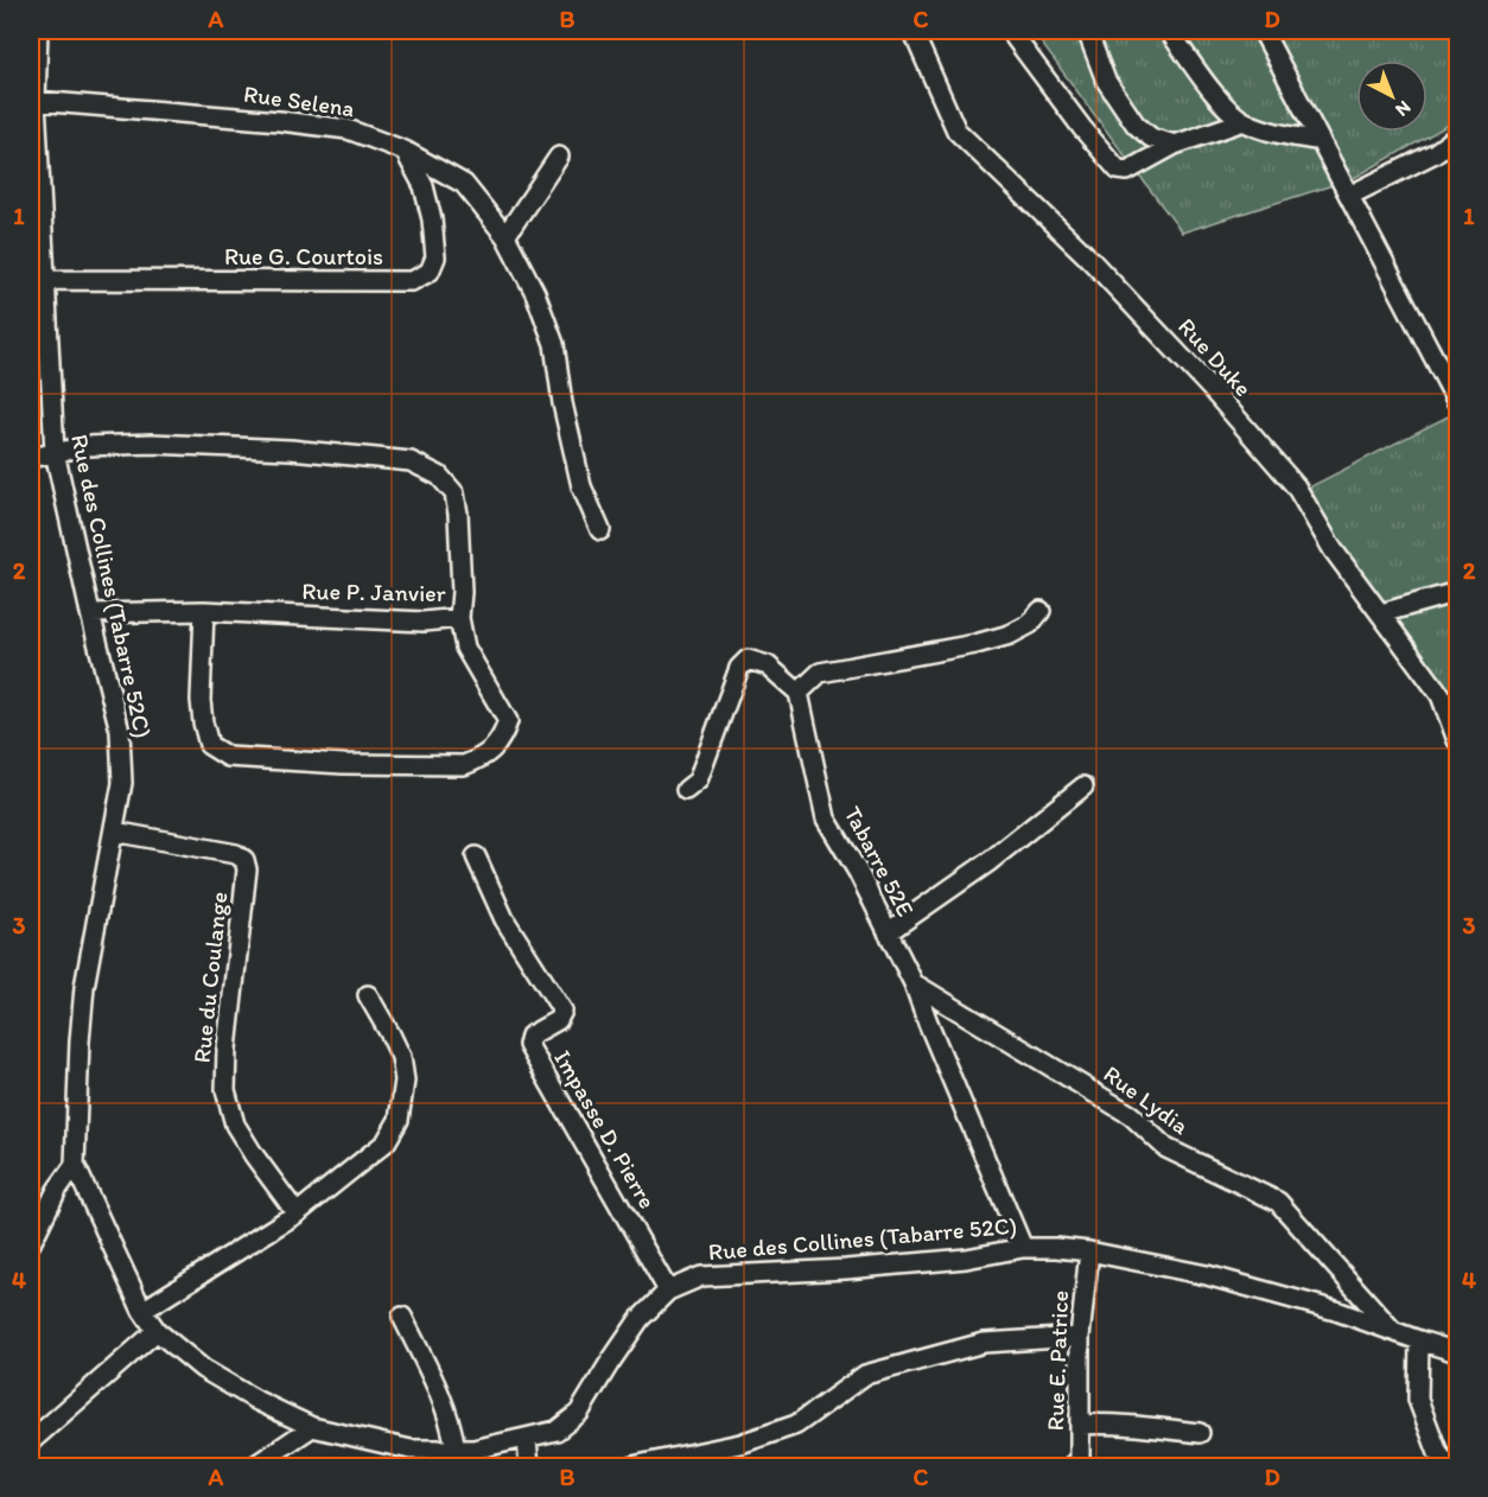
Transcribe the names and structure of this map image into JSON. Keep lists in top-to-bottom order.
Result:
{
  "streets": {
    "street": [
      "Rue Selena",
      "Rue G. Courtois",
      "Rue Duke",
      "Rue des Collines (Tabarre 52C)",
      "Rue P. Janvier",
      "Tabarre 52E",
      "Rue du Coulange",
      "Rue Lydia",
      "Impasse D. Pierre",
      "Rue E. Patrice"
    ]
  },
  "crossings": [
    ["Rue Selena", "Rue G. Courtois"],
    ["Rue Selena", "Rue des Collines (Tabarre 52C)"],
    ["Rue G. Courtois", "Rue des Collines (Tabarre 52C)"],
    ["Rue des Collines (Tabarre 52C)", "Rue P. Janvier"],
    ["Rue des Collines (Tabarre 52C)", "Tabarre 52E"],
    ["Rue des Collines (Tabarre 52C)", "Rue du Coulange"],
    ["Rue des Collines (Tabarre 52C)", "Rue Lydia"],
    ["Rue des Collines (Tabarre 52C)", "Impasse D. Pierre"],
    ["Rue des Collines (Tabarre 52C)", "Rue E. Patrice"],
    ["Tabarre 52E", "Rue Lydia"]
  ],
  "north": "bottom right",
  "grid": {
    "columns": [
      "A",
      "B",
      "C",
      "D"
    ],
    "rows": [
      "1",
      "2",
      "3",
      "4"
    ]
  }
}
